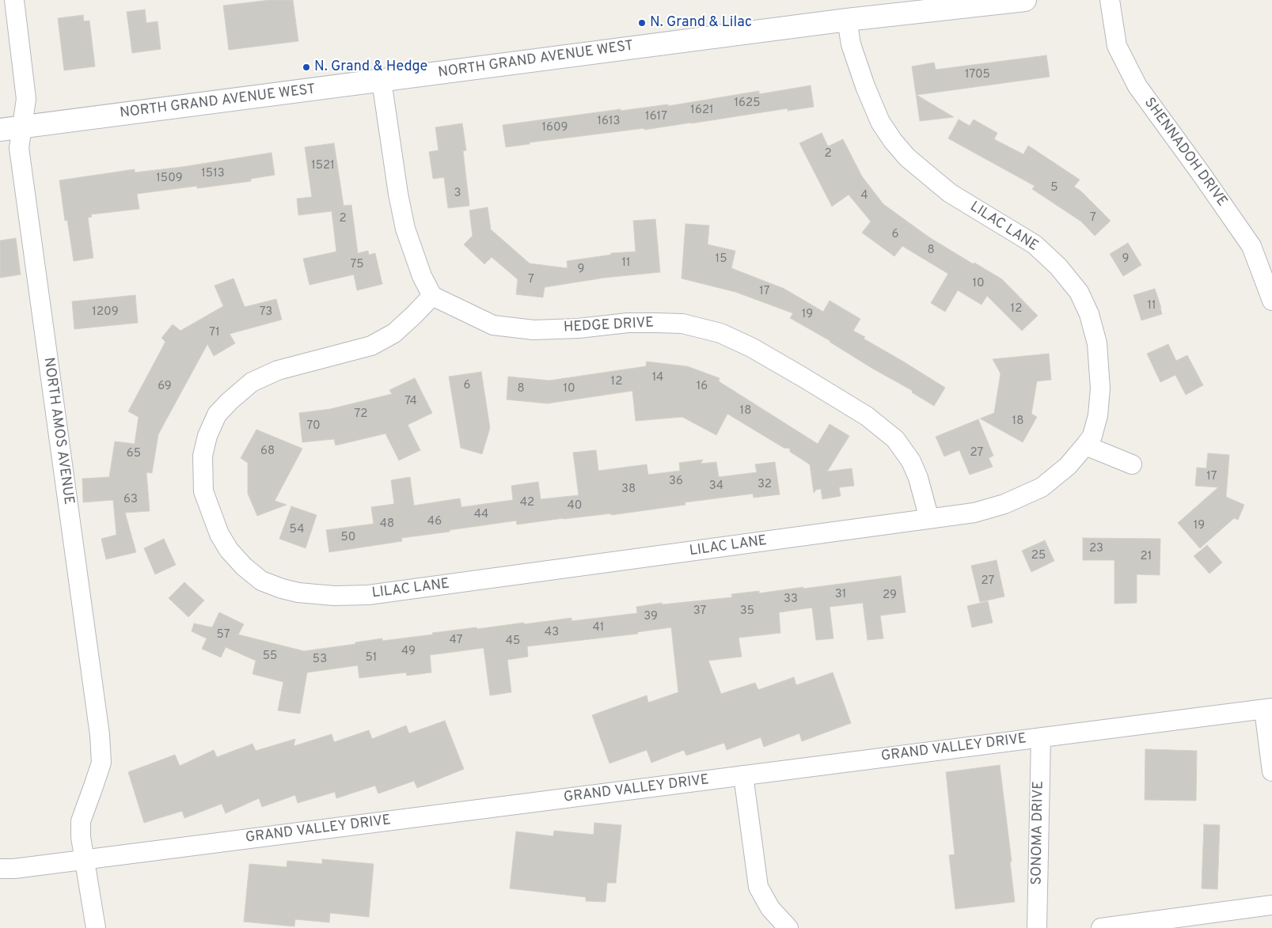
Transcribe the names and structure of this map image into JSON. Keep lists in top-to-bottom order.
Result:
{
  "streets": {
    "main road": ["NORTH GRAND AVENUE WEST"],
    "street": [
      "SHENNADOH DRIVE",
      "LILAC LANE",
      "HEDGE DRIVE",
      "NORTH AMOS AVENUE",
      "GRAND VALLEY DRIVE",
      "SONOMA DRIVE"
    ]
  },
  "crossings": [
    ["NORTH GRAND AVENUE WEST", "LILAC LANE"],
    ["NORTH GRAND AVENUE WEST", "NORTH AMOS AVENUE"],
    ["LILAC LANE", "HEDGE DRIVE"],
    ["NORTH AMOS AVENUE", "GRAND VALLEY DRIVE"],
    ["GRAND VALLEY DRIVE", "SONOMA DRIVE"]
  ],
  "places": ["N. Grand & Lilac", "N. Grand & Hedge"],
  "house_numbers": [
    "1705",
    "1625",
    "1621",
    "1617",
    "1613",
    "1609",
    "2",
    "1521",
    "1513",
    "1509",
    "5",
    "3",
    "4",
    "7",
    "2",
    "6",
    "8",
    "15",
    "9",
    "11",
    "75",
    "9",
    "7",
    "10",
    "17",
    "11",
    "12",
    "1209",
    "73",
    "19",
    "71",
    "14",
    "12",
    "6",
    "69",
    "16",
    "8",
    "10",
    "74",
    "18",
    "72",
    "18",
    "70",
    "68",
    "27",
    "65",
    "17",
    "36",
    "32",
    "34",
    "38",
    "63",
    "42",
    "40",
    "44",
    "46",
    "48",
    "19",
    "54",
    "50",
    "23",
    "25",
    "21",
    "27",
    "31",
    "29",
    "33",
    "37",
    "35",
    "39",
    "41",
    "43",
    "57",
    "47",
    "45",
    "49",
    "55",
    "51",
    "53"
  ]
}
